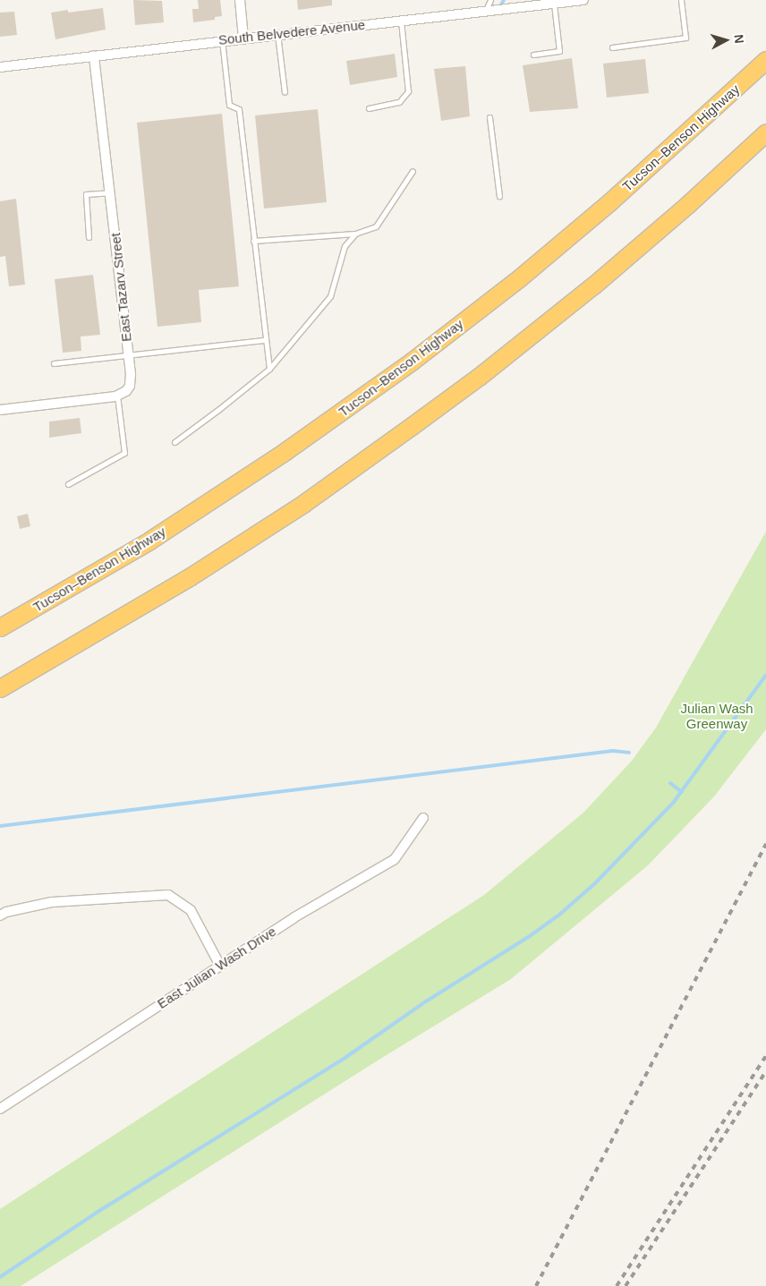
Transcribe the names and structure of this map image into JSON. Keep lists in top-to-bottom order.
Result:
{
  "streets": {
    "highway": ["Tucson–Benson Highway"],
    "street": ["South Belvedere Avenue", "East Tazarv Street", "East Julian Wash Drive"]
  },
  "crossings": [
    ["South Belvedere Avenue", "East Tazarv Street"]
  ],
  "parks": ["Julian Wash Greenway"],
  "north": "right"
}
